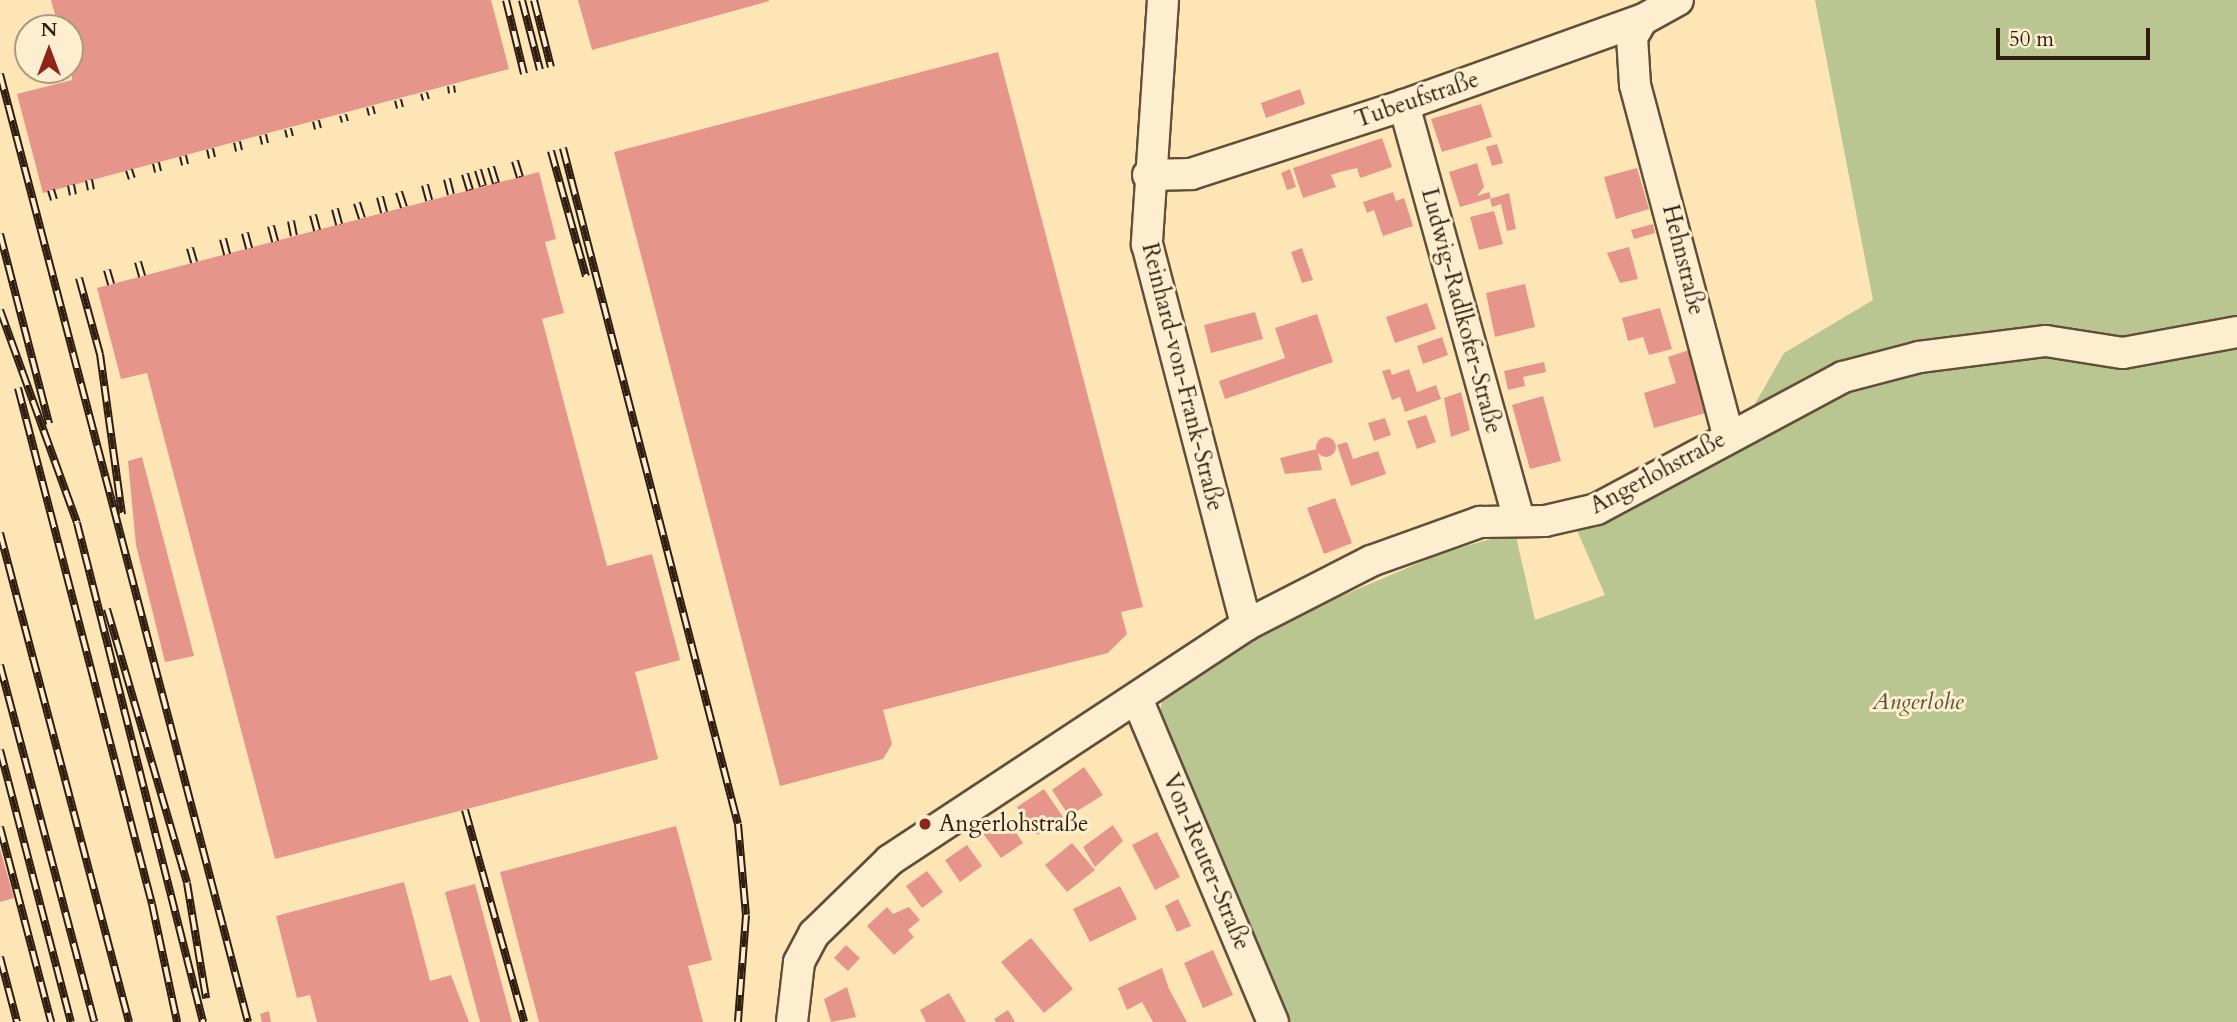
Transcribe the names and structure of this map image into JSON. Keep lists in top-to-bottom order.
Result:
{
  "streets": {
    "street": [
      "Tubeufstraße",
      "Hehnstraße",
      "Ludwig-Radlkofer-Straße",
      "Reinhard-von-Frank-Straße",
      "Angerlohstraße",
      "Von-Reuter-Straße"
    ]
  },
  "crossings": [
    ["Tubeufstraße", "Hehnstraße"],
    ["Tubeufstraße", "Ludwig-Radlkofer-Straße"],
    ["Tubeufstraße", "Reinhard-von-Frank-Straße"],
    ["Hehnstraße", "Angerlohstraße"],
    ["Ludwig-Radlkofer-Straße", "Angerlohstraße"],
    ["Reinhard-von-Frank-Straße", "Angerlohstraße"],
    ["Angerlohstraße", "Von-Reuter-Straße"]
  ],
  "parks": ["Angerlohe"],
  "places": ["Angerlohstraße"],
  "scale_bar": "50 m",
  "north": "top"
}
